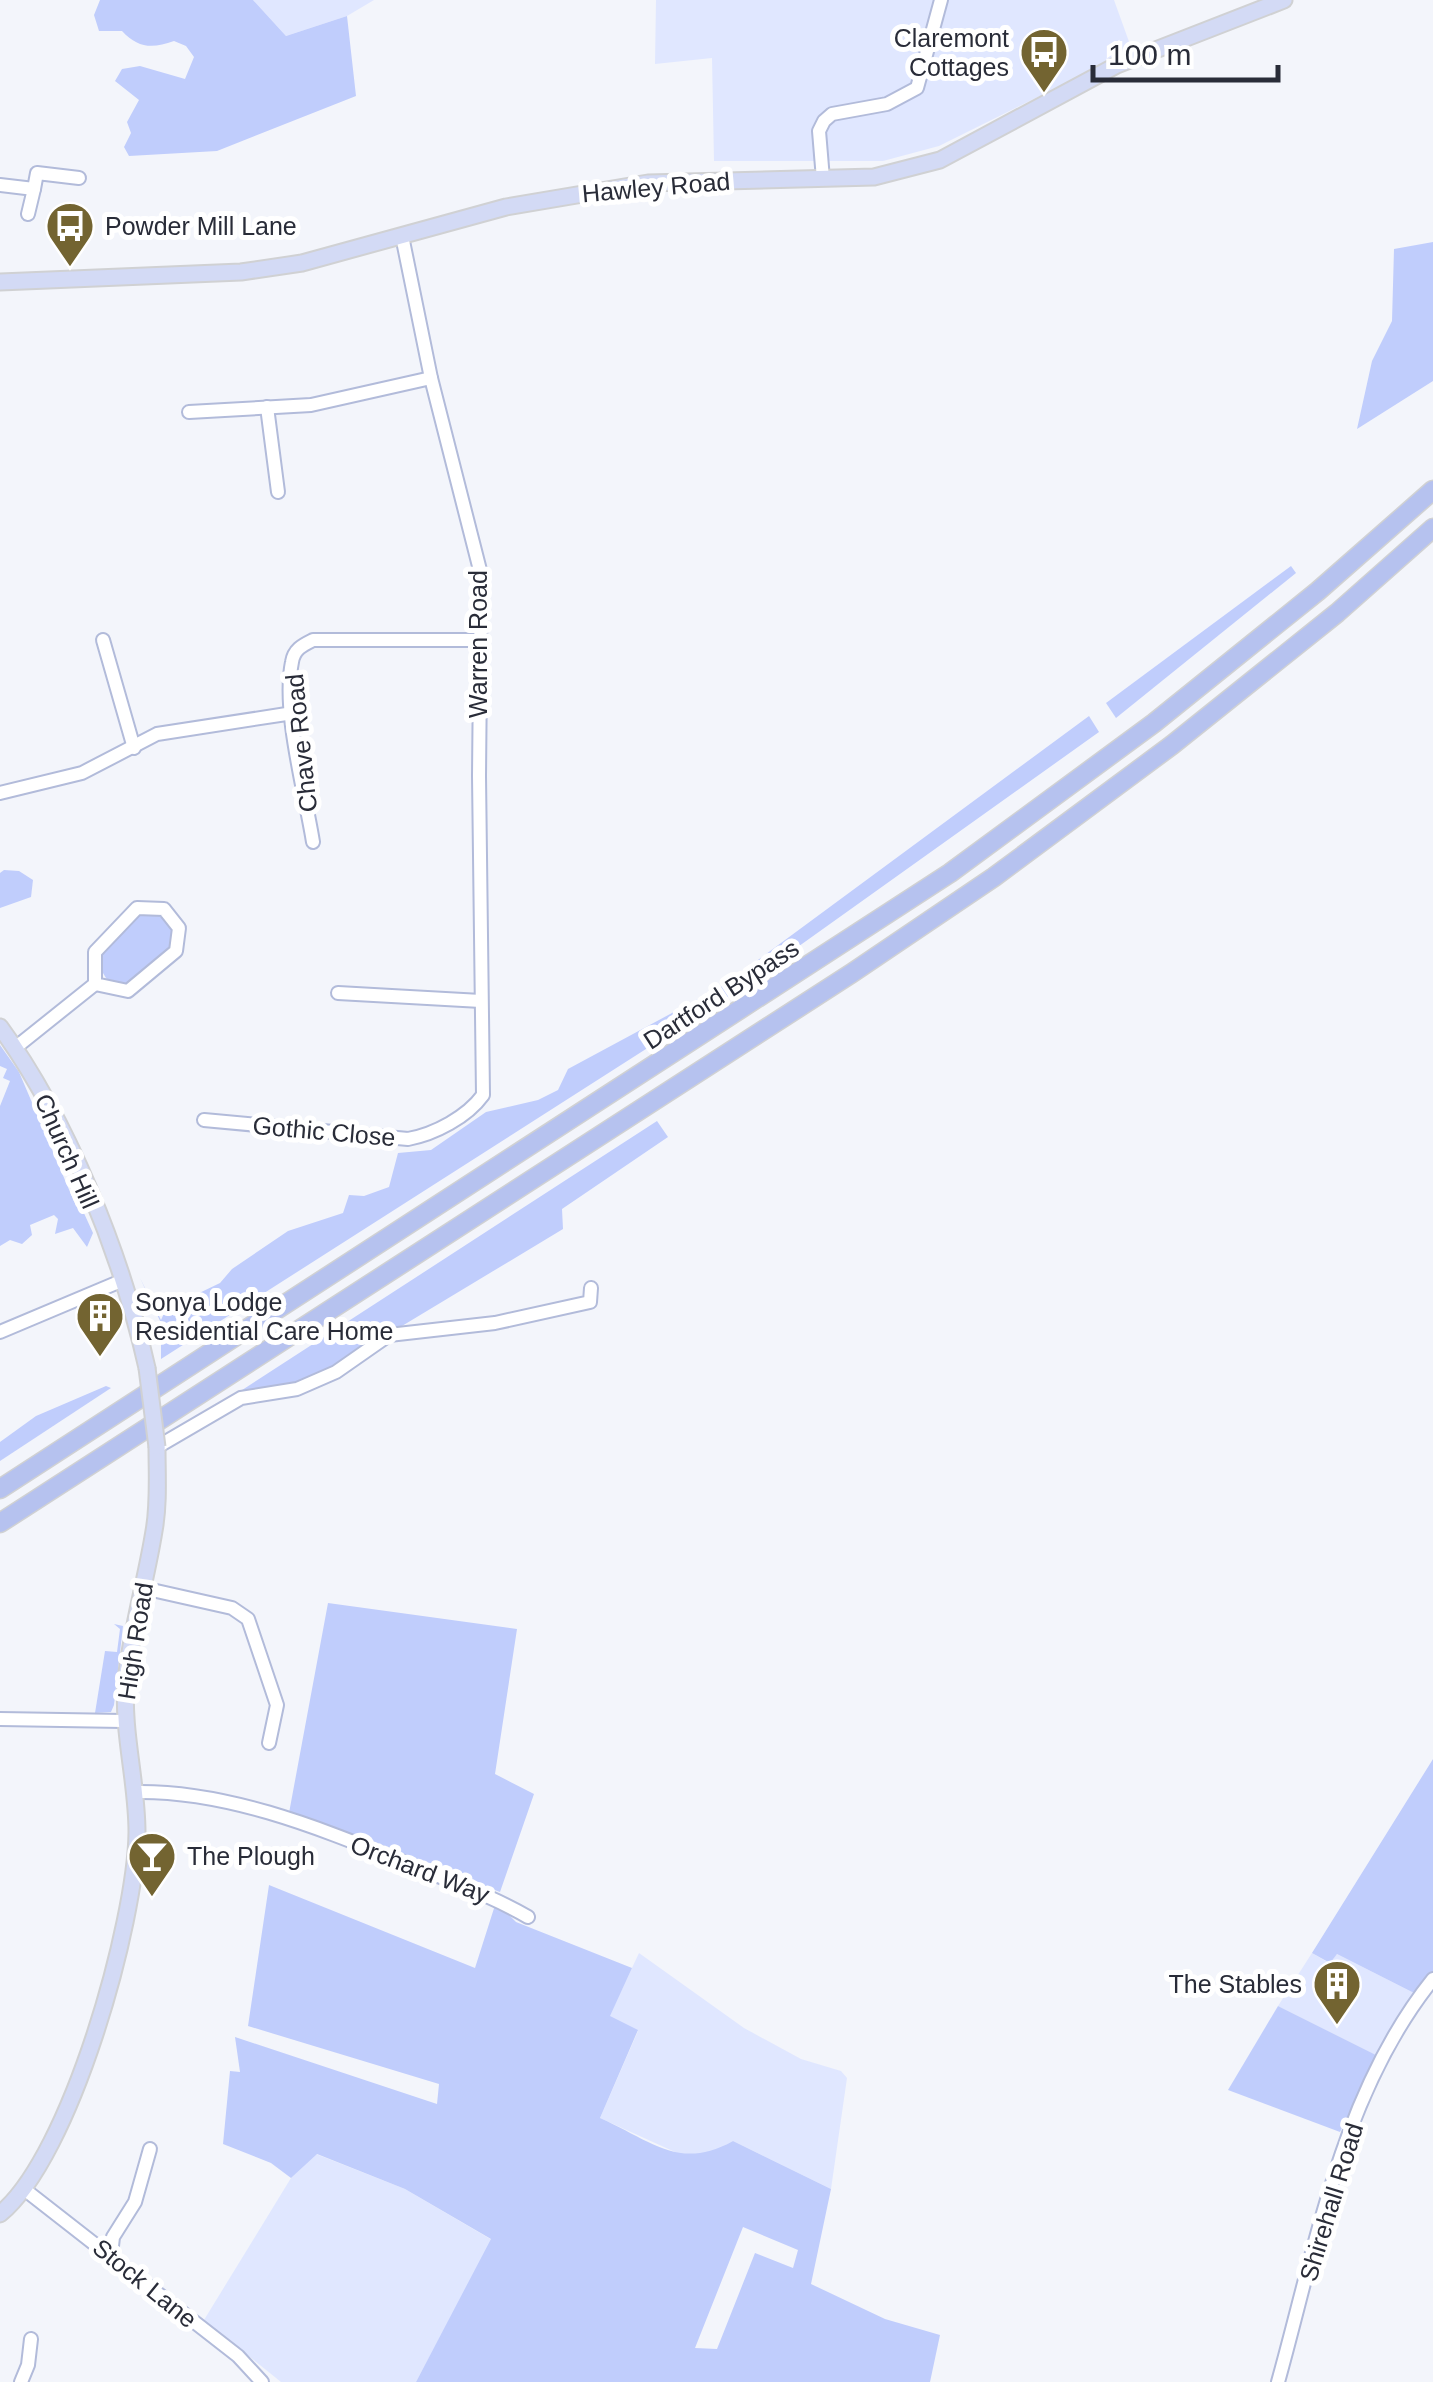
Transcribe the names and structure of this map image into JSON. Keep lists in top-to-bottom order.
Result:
{
  "streets": {
    "highway": ["Dartford Bypass"],
    "main road": ["Hawley Road", "Church Hill", "High Road"],
    "street": [
      "Warren Road",
      "Chave Road",
      "Gothic Close",
      "Orchard Way",
      "Shirehall Road",
      "Stock Lane"
    ]
  },
  "crossings": [
    ["Hawley Road", "Warren Road"],
    ["Warren Road", "Chave Road"],
    ["Warren Road", "Gothic Close"],
    ["Church Hill", "High Road"],
    ["High Road", "Orchard Way"],
    ["High Road", "Stock Lane"]
  ],
  "places": {
    "bus stop": ["Claremont Cottages", "Powder Mill Lane"],
    "building": ["Sonya Lodge Residential Care Home", "The Stables"],
    "bar": ["The Plough"]
  },
  "scale_bar": "100 m"
}
